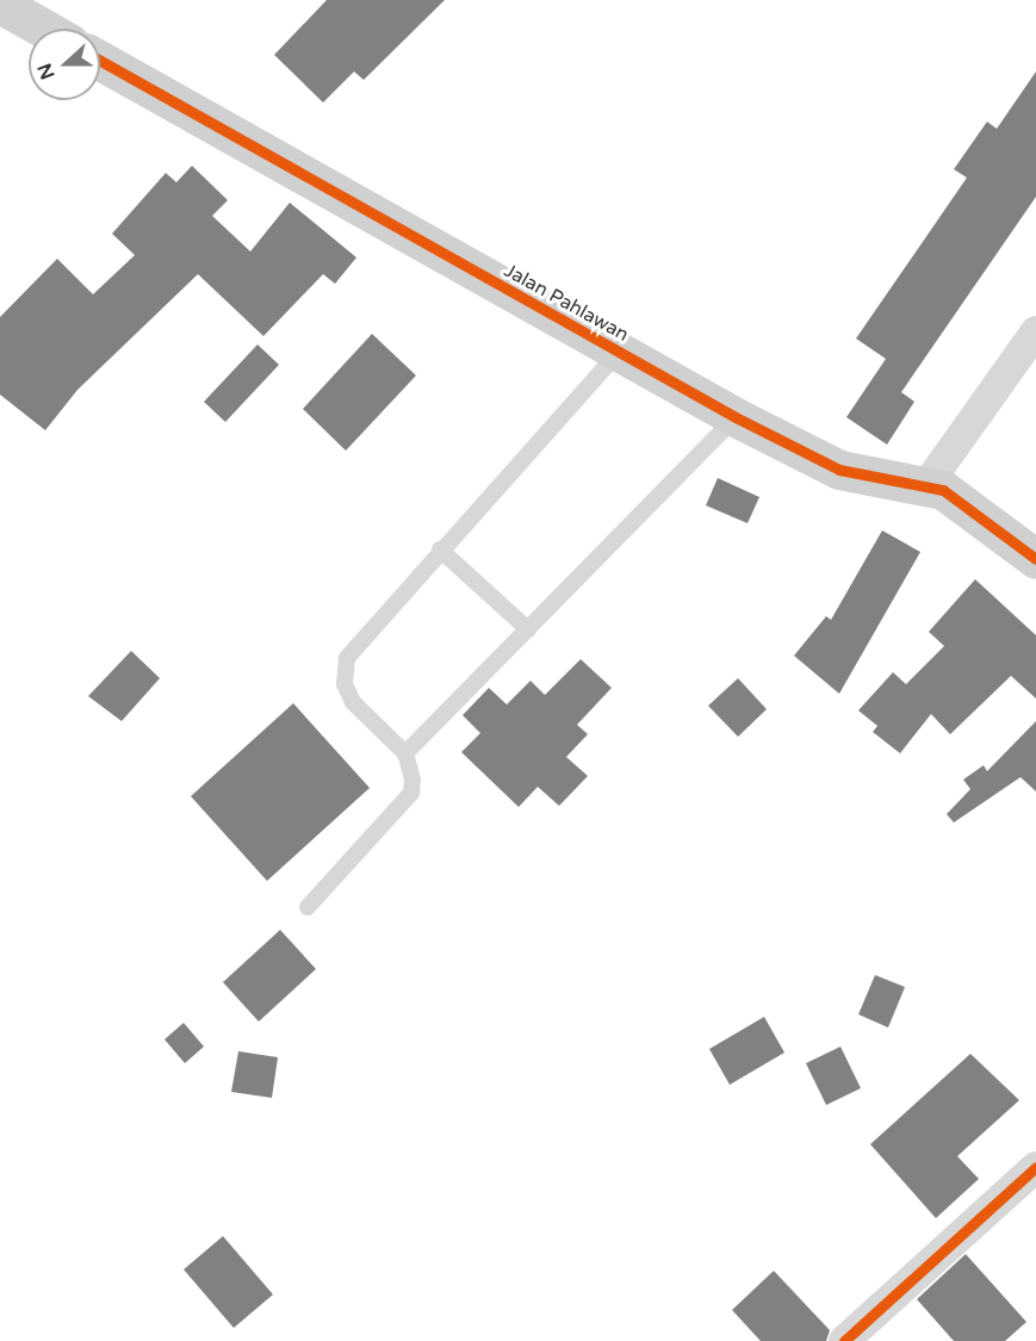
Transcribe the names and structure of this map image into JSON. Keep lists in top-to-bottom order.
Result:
{
  "streets": {
    "street": ["Jalan Pahlawan"]
  },
  "north": "left"
}
